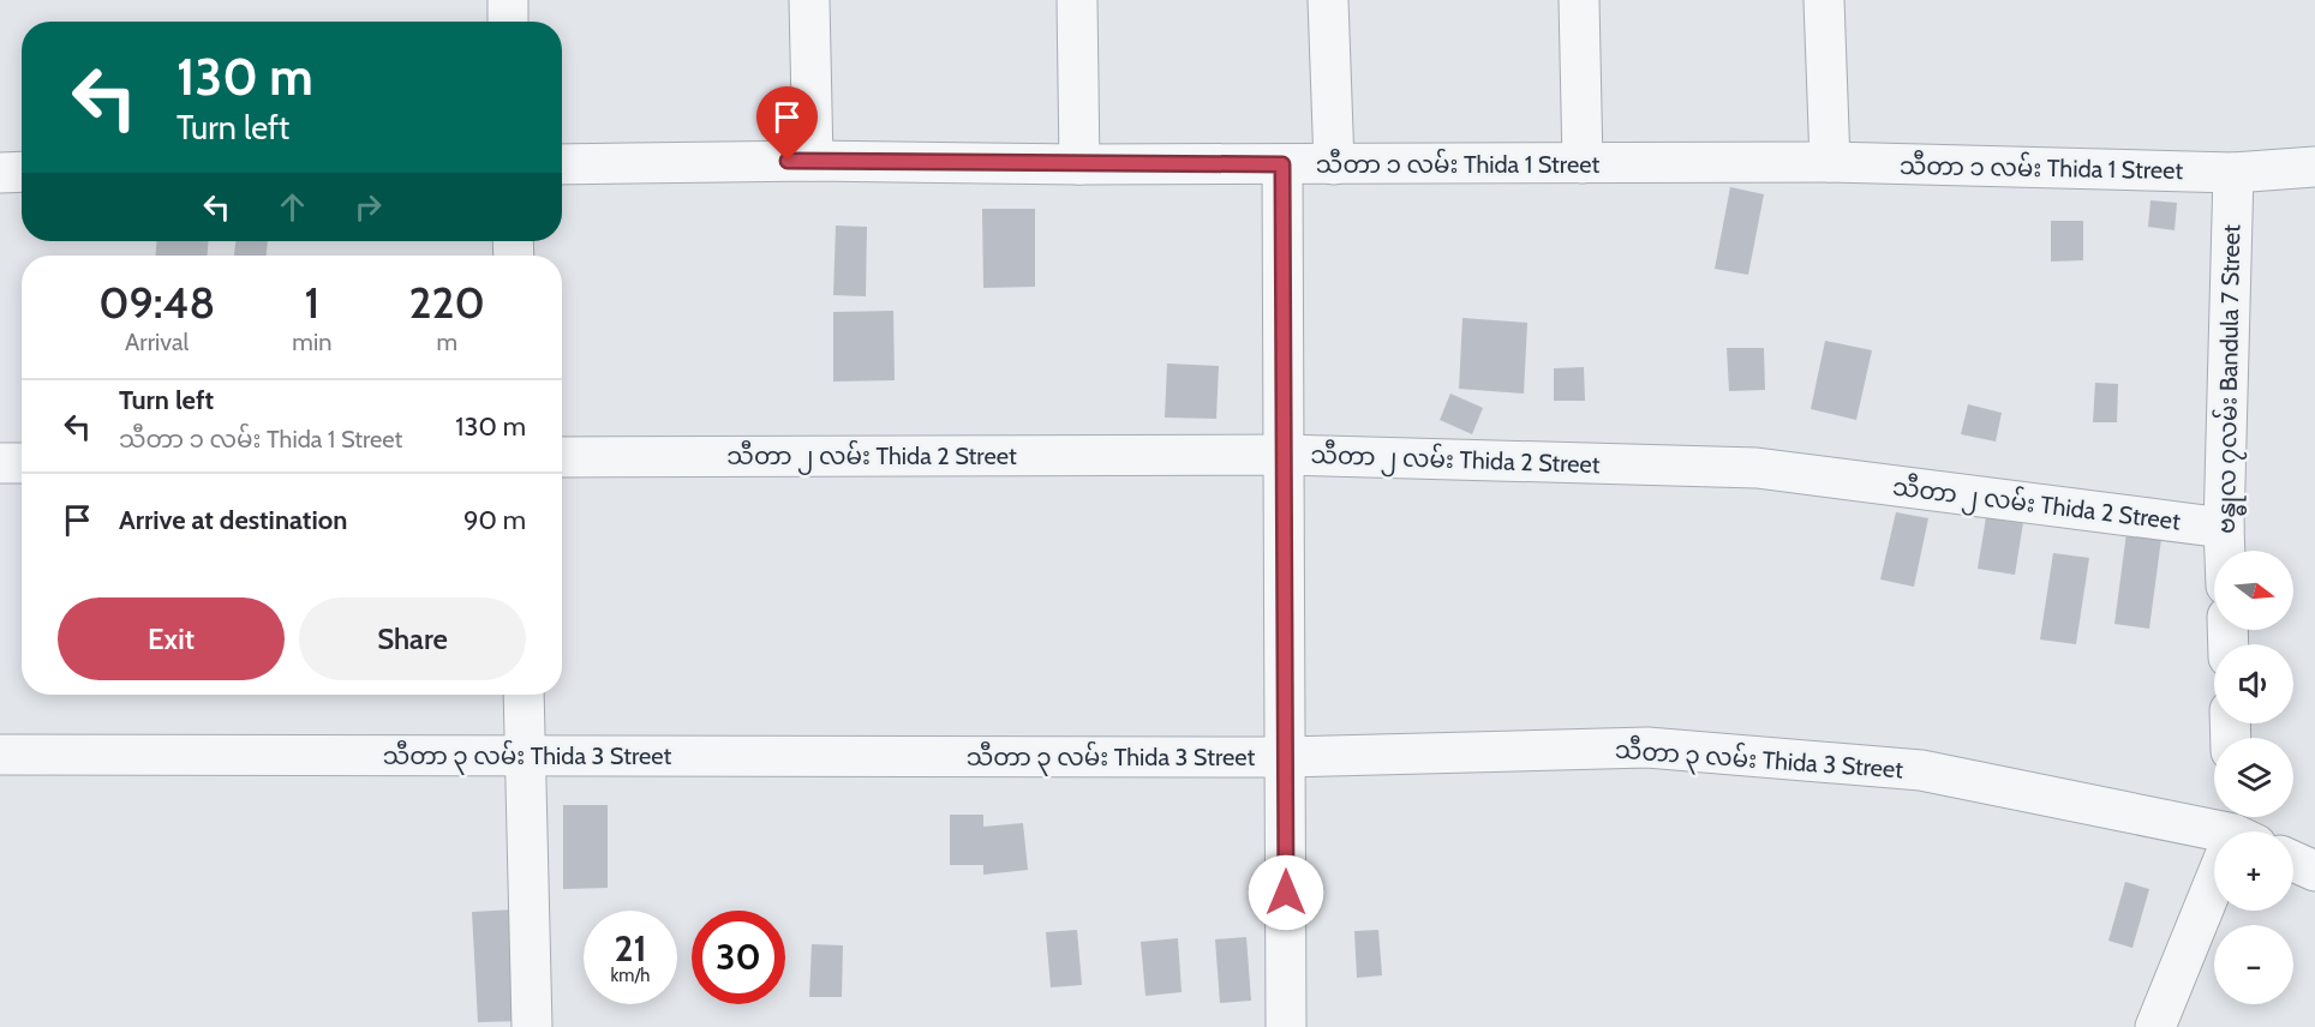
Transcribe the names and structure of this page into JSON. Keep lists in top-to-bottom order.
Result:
{
  "streets": {
    "street": [
      "သီတာ ၁ လမ်း Thida 1 Street",
      "ဗန္ဓုလ ၇လမ်း Bandula 7 Street",
      "သီတာ ၂ လမ်း Thida 2 Street",
      "သီတာ ၃ လမ်း Thida 3 Street"
    ]
  },
  "crossings": [
    ["သီတာ ၁ လမ်း Thida 1 Street", "ဗန္ဓုလ ၇လမ်း Bandula 7 Street"],
    ["ဗန္ဓုလ ၇လမ်း Bandula 7 Street", "သီတာ ၂ လမ်း Thida 2 Street"]
  ],
  "north": "right",
  "page": {
    "turn": ["130 m", "Turn left"],
    "eta": [
      "09:48",
      "Arrival",
      "1",
      "min",
      "220",
      "m"
    ],
    "list": [
      {
        "name": "Turn left",
        "note": "သီတာ ၁ လမ်း Thida 1 Street",
        "value": "130 m"
      },
      {
        "name": "Arrive at destination",
        "value": "90 m"
      }
    ],
    "map_buttons": ["+", "−"],
    "buttons": ["Exit", "Share"],
    "speed": "21 km/h",
    "limit": "30"
  }
}
